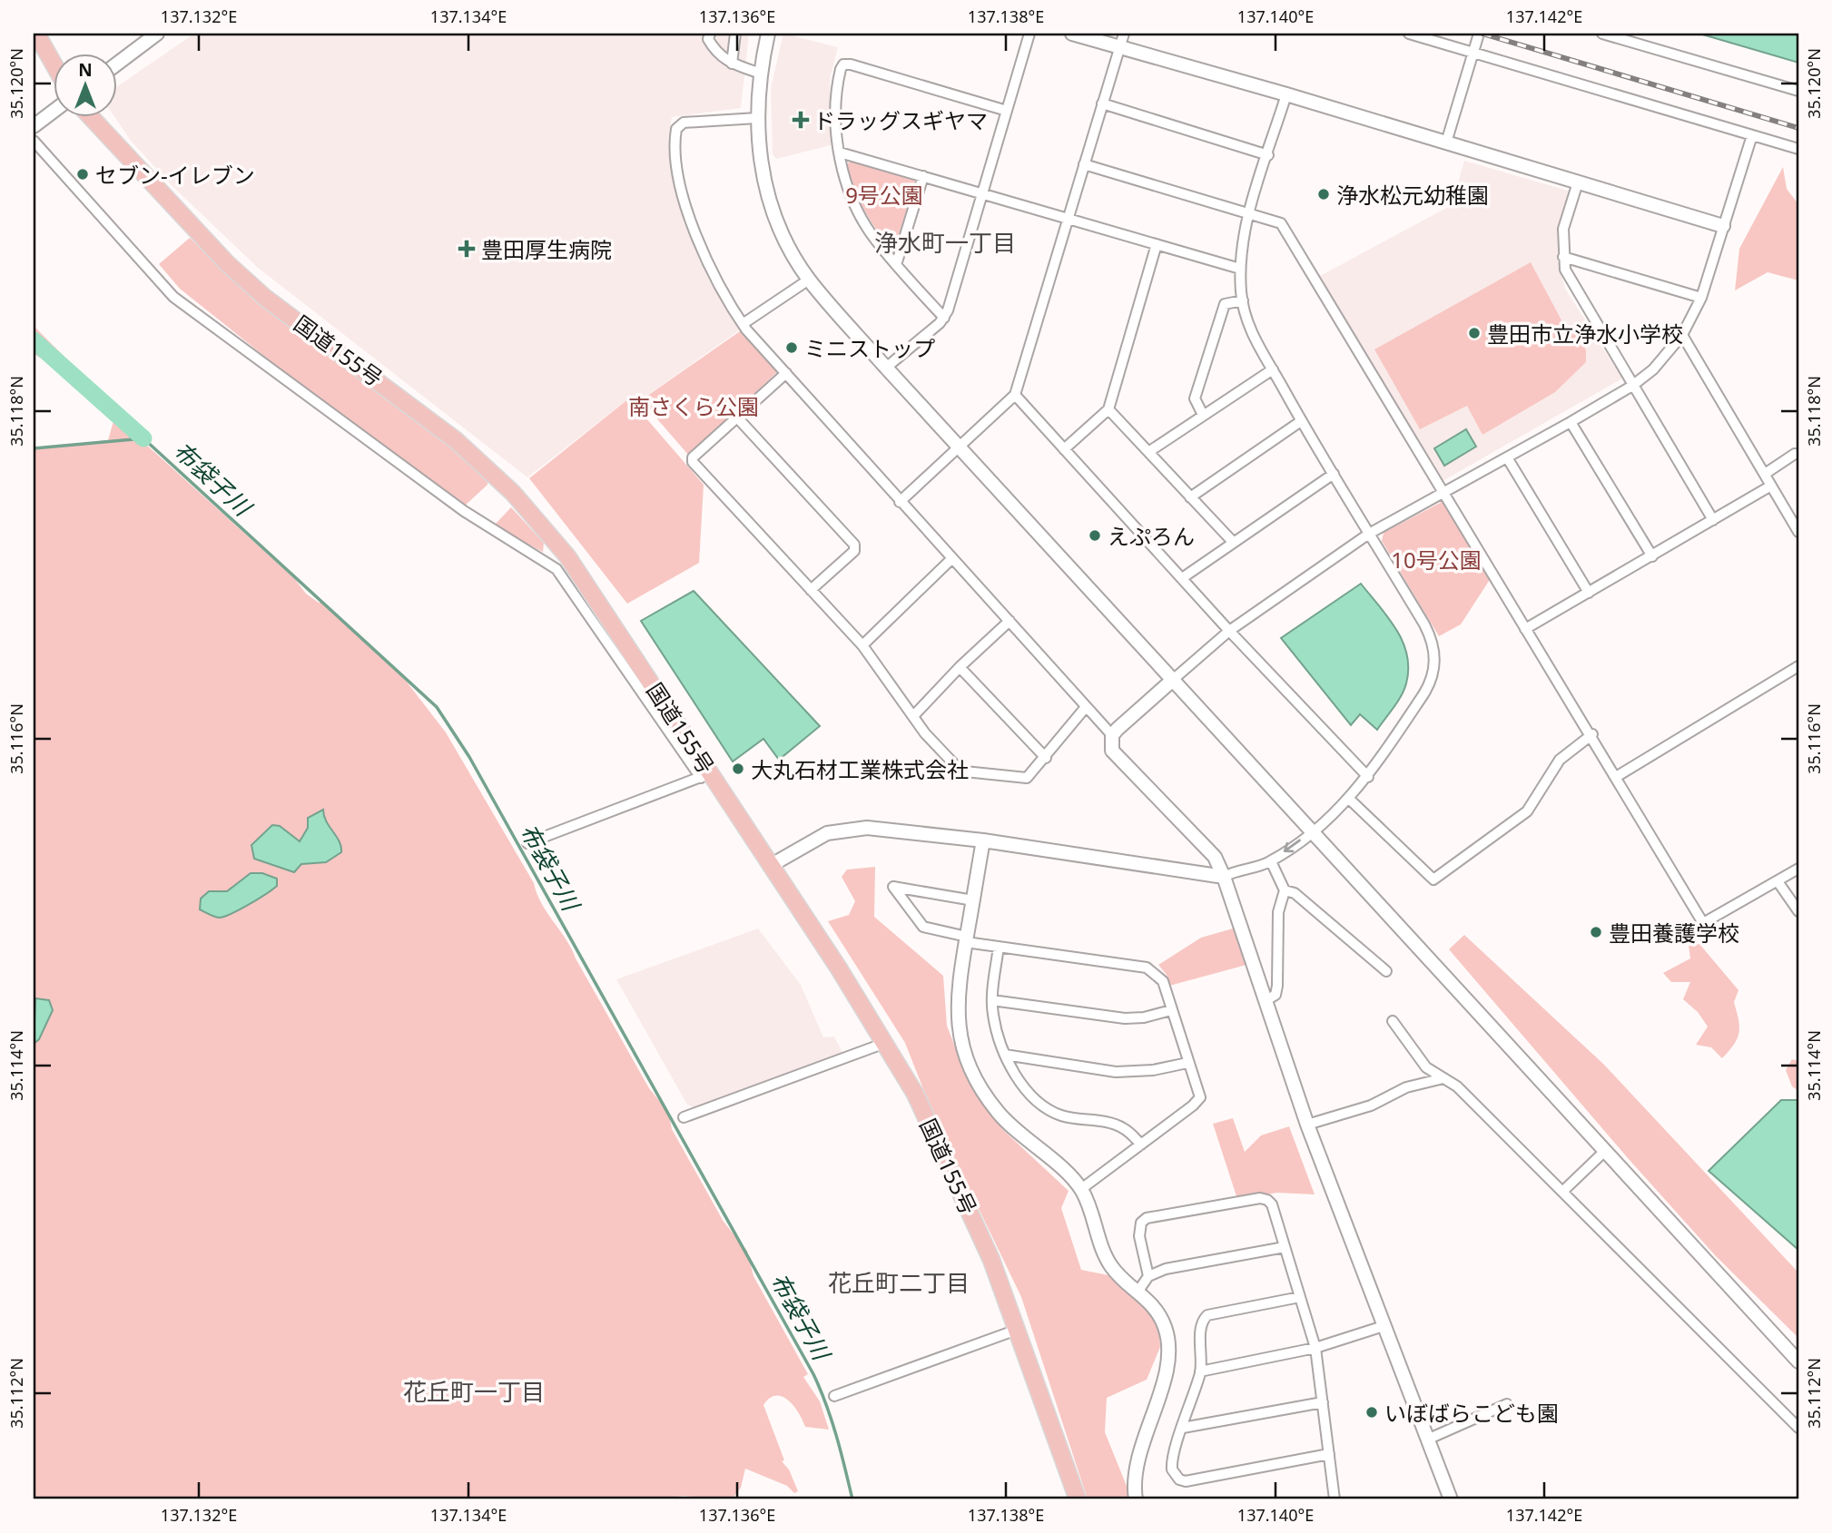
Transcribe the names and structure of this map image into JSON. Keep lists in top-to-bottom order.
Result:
{
  "streets": {
    "highway": ["国道155号"]
  },
  "districts": ["浄水町一丁目", "花丘町二丁目", "花丘町一丁目"],
  "water": ["布袋子川"],
  "parks": ["9号公園", "南さくら公園", "10号公園"],
  "places": {
    "health": ["ドラッグスギヤマ", "豊田厚生病院"],
    "other": [
      "セブン-イレブン",
      "浄水松元幼稚園",
      "豊田市立浄水小学校",
      "ミニストップ",
      "えぷろん",
      "大丸石材工業株式会社",
      "豊田養護学校",
      "いぼばらこども園"
    ]
  },
  "north": "top",
  "coordinates": [
    "137.132°E",
    "137.134°E",
    "137.136°E",
    "137.138°E",
    "137.140°E",
    "137.142°E",
    "35.120°N",
    "35.118°N",
    "35.116°N",
    "35.114°N",
    "35.112°N"
  ]
}
